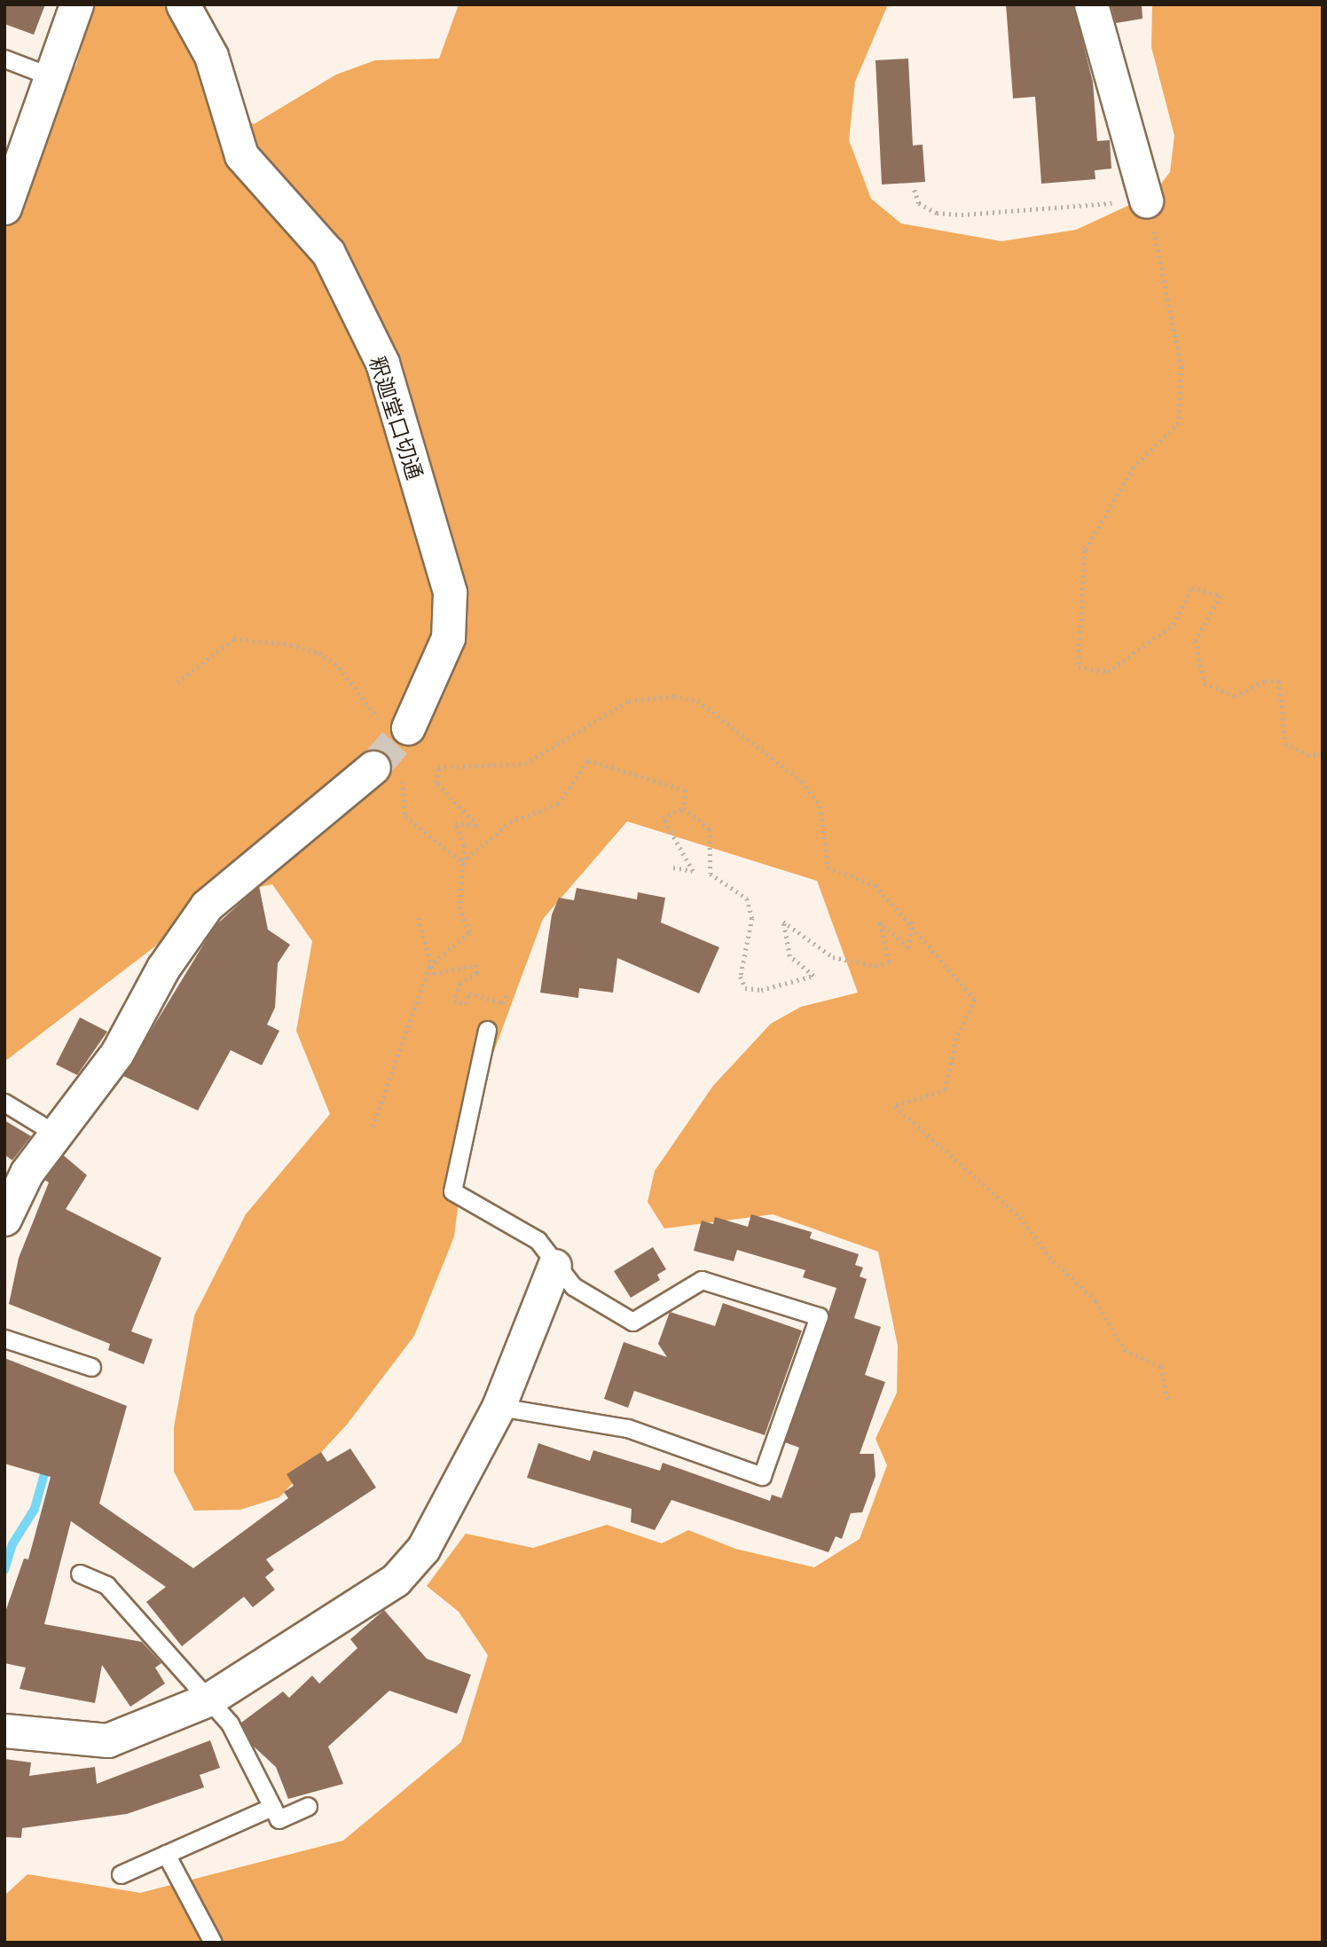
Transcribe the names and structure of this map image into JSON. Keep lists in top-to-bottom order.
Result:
{
  "streets": {
    "street": ["釈迦堂口切通"]
  }
}
